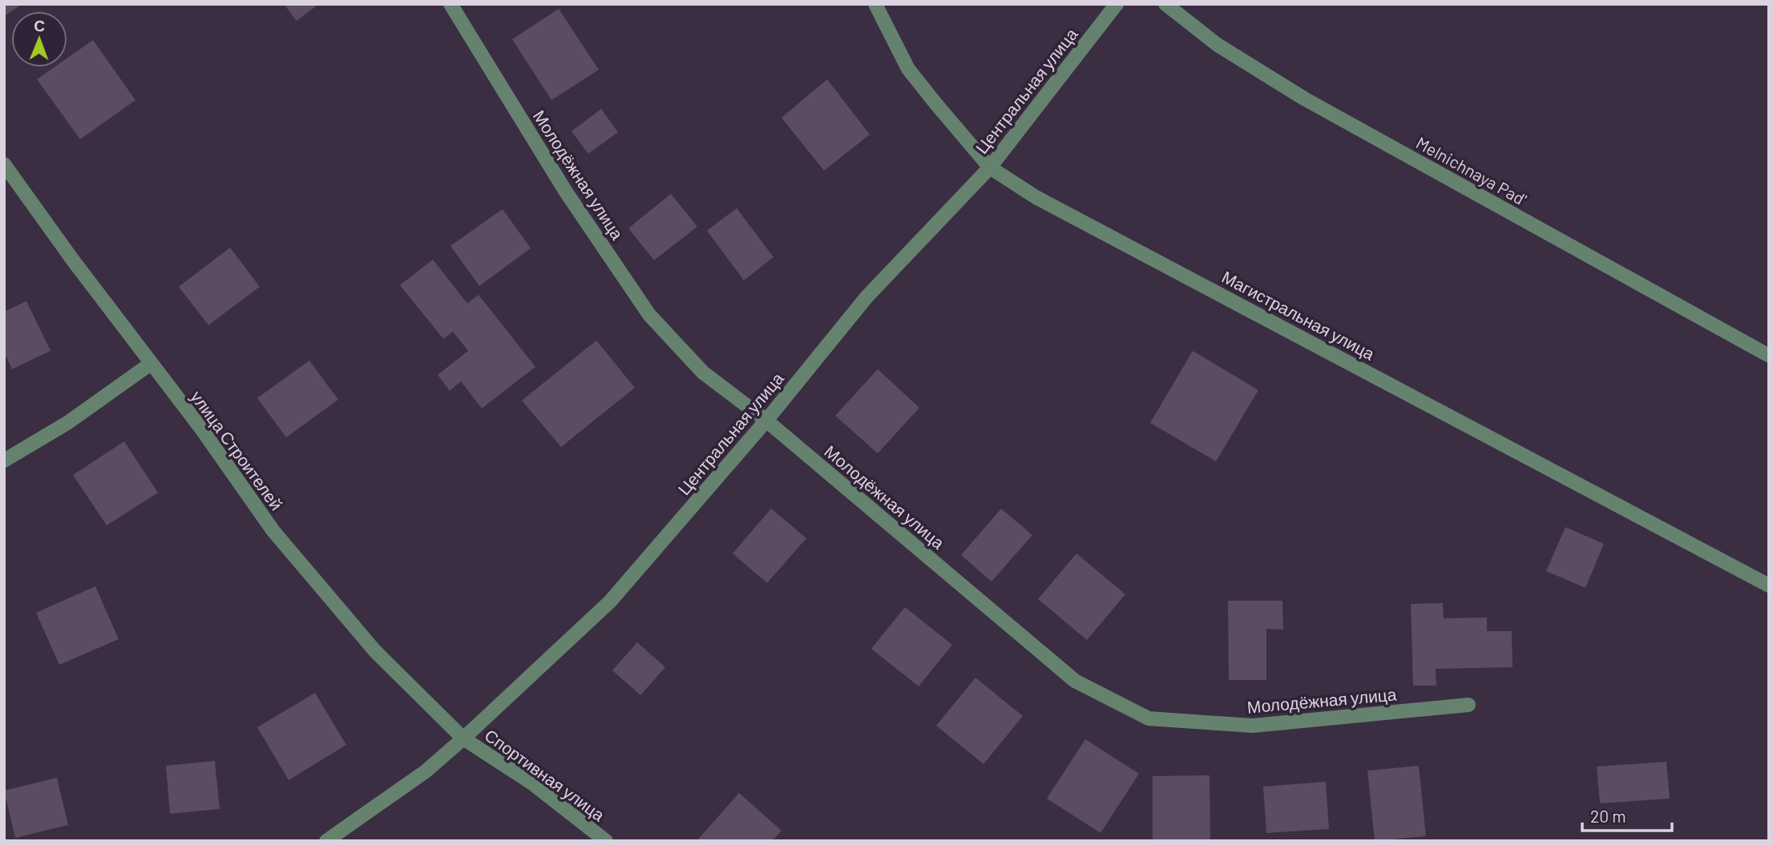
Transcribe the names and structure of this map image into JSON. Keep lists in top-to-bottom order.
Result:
{
  "streets": {
    "street": [
      "Центральная улица",
      "Melnichnaya Pad'",
      "Молодёжная улица",
      "Магистральная улица",
      "улица Строителей",
      "Спортивная улица"
    ]
  },
  "crossings": [
    ["Центральная улица", "Молодёжная улица"],
    ["Центральная улица", "Магистральная улица"],
    ["Центральная улица", "улица Строителей"],
    ["Центральная улица", "Спортивная улица"],
    ["улица Строителей", "Спортивная улица"]
  ],
  "scale_bar": "20 m",
  "north": "top"
}
